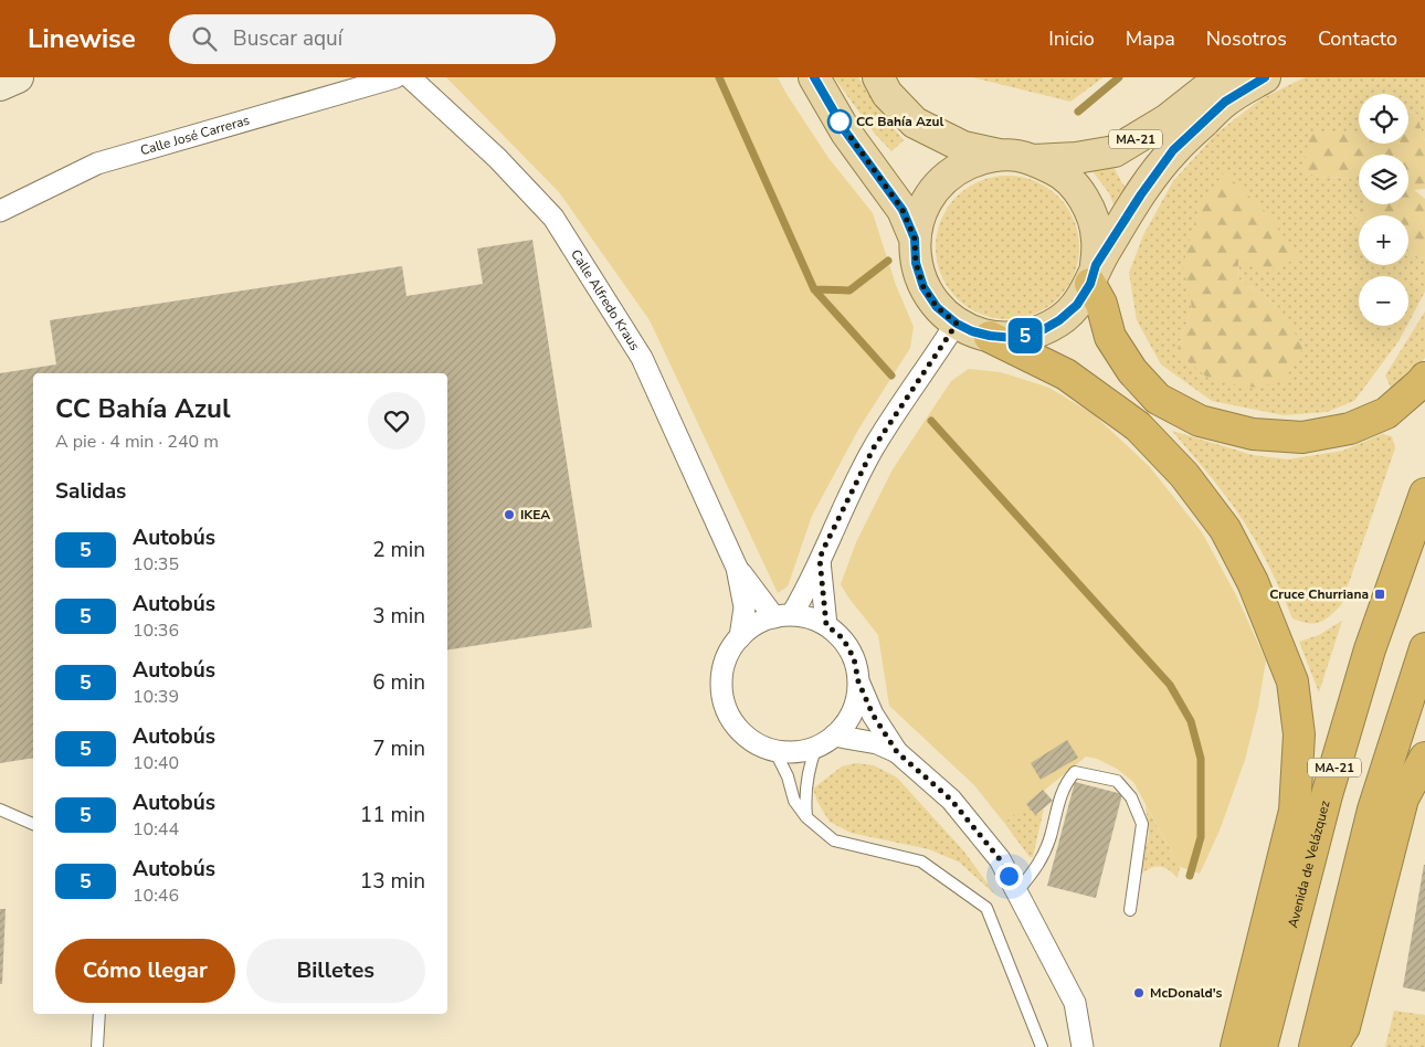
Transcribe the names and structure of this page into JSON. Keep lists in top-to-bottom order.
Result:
{
  "streets": {
    "highway": ["MA-21", "Avenida de Velázquez"],
    "street": ["Calle José Carreras", "Calle Alfredo Kraus"]
  },
  "places": {
    "other": ["CC Bahía Azul", "IKEA", "McDonald's"],
    "transit": ["Cruce Churriana"]
  },
  "lines": ["bus line 5"],
  "page": {
    "header": "Linewise",
    "search": "Buscar aquí",
    "nav": [
      "Inicio",
      "Mapa",
      "Nosotros",
      "Contacto"
    ],
    "on_map": "5",
    "map_buttons": ["+", "−"],
    "heading": [
      ["CC Bahía Azul", "A pie · 4 min · 240 m"],
      "Salidas"
    ],
    "list": [
      {
        "mark": "5",
        "name": "Autobús",
        "note": "10:35",
        "value": "2 min"
      },
      {
        "mark": "5",
        "name": "Autobús",
        "note": "10:36",
        "value": "3 min"
      },
      {
        "mark": "5",
        "name": "Autobús",
        "note": "10:39",
        "value": "6 min"
      },
      {
        "mark": "5",
        "name": "Autobús",
        "note": "10:40",
        "value": "7 min"
      },
      {
        "mark": "5",
        "name": "Autobús",
        "note": "10:44",
        "value": "11 min"
      },
      {
        "mark": "5",
        "name": "Autobús",
        "note": "10:46",
        "value": "13 min"
      }
    ],
    "buttons": ["Cómo llegar", "Billetes"]
  }
}
